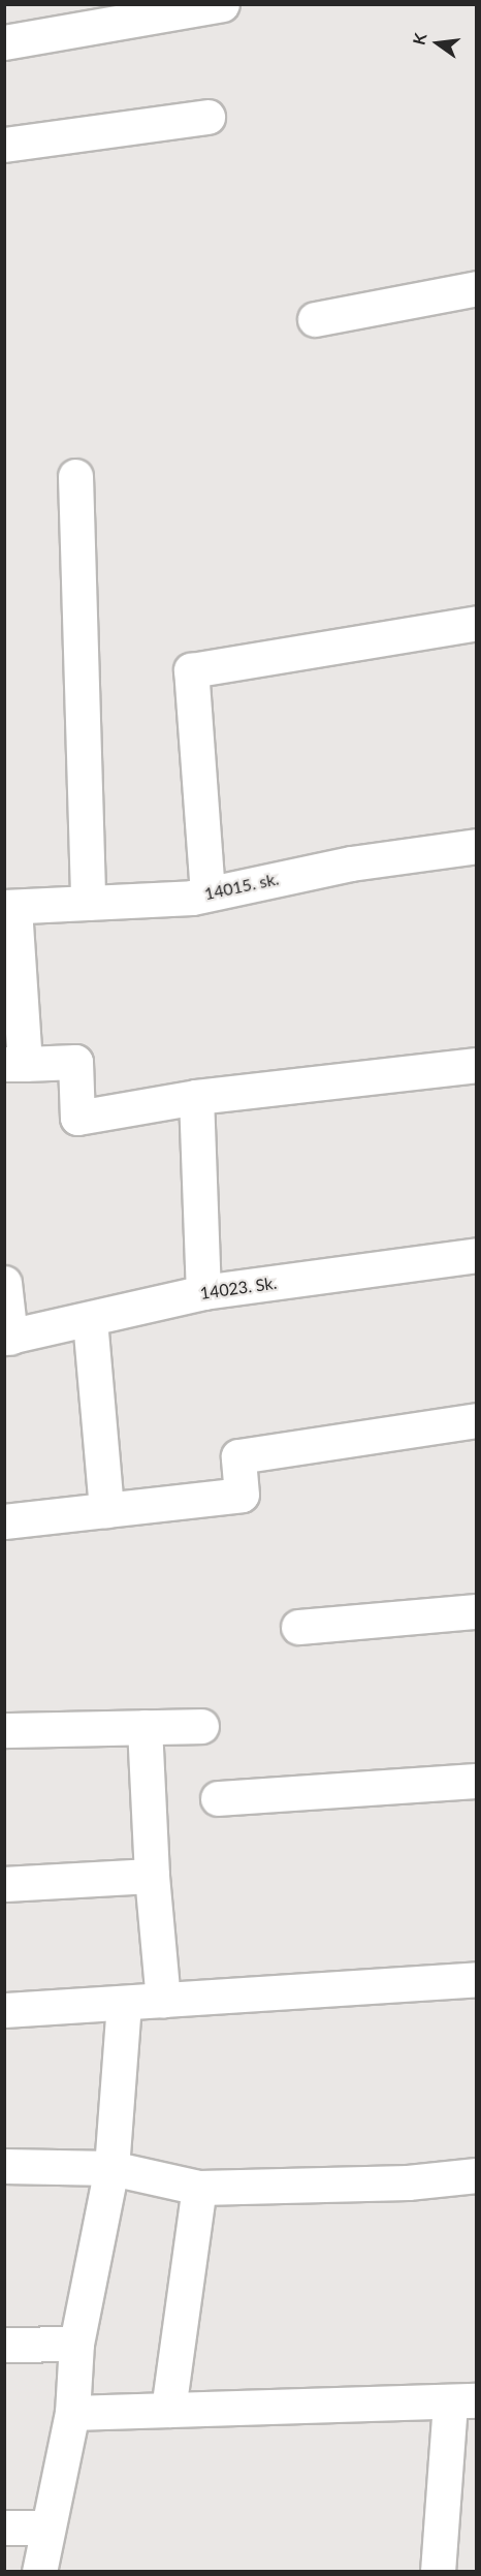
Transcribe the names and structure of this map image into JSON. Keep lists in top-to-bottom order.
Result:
{
  "streets": {
    "street": ["14015. sk.", "14023. Sk."]
  },
  "north": "left"
}
